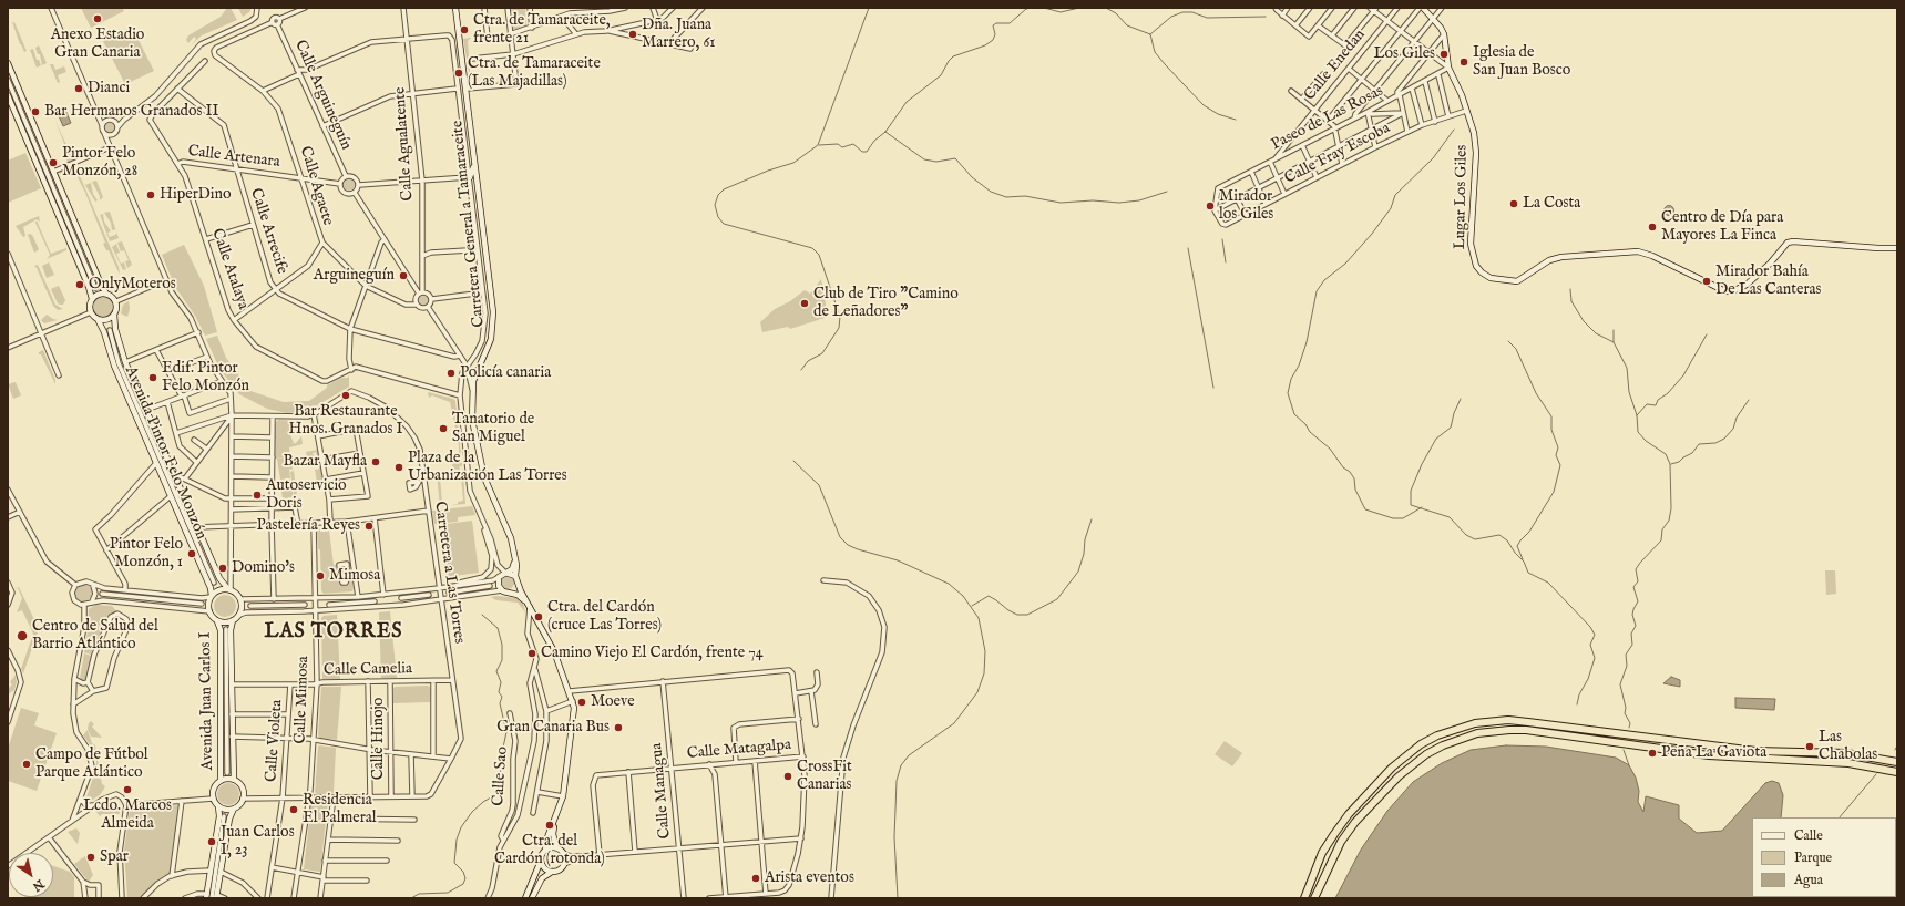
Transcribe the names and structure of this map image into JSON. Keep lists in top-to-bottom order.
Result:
{
  "streets": {
    "street": [
      "Calle Enedan",
      "Calle Arguineguín",
      "Paseo de Las Rosas",
      "Calle Agualatente",
      "Calle Fray Escoba",
      "Calle Artenara",
      "Calle Agaete",
      "Lugar Los Giles",
      "Carretera General a Tamaraceite",
      "Calle Arrecife",
      "Calle Atalaya",
      "Avenida Pintor Felo Monzón",
      "Carretera a Las Torres",
      "Calle Camelia",
      "Calle Mimosa",
      "Avenida Juan Carlos I",
      "Calle Hinojo",
      "Calle Violeta",
      "Calle Matagalpa",
      "Calle Sao",
      "Calle Managua"
    ]
  },
  "crossings": [
    ["Calle Enedan", "Paseo de Las Rosas"],
    ["Calle Arguineguín", "Calle Artenara"],
    ["Paseo de Las Rosas", "Calle Fray Escoba"],
    ["Calle Agualatente", "Calle Agaete"],
    ["Calle Fray Escoba", "Lugar Los Giles"],
    ["Calle Artenara", "Calle Agaete"],
    ["Calle Artenara", "Calle Arrecife"],
    ["Calle Artenara", "Calle Atalaya"],
    ["Calle Arrecife", "Calle Atalaya"],
    ["Avenida Pintor Felo Monzón", "Avenida Juan Carlos I"],
    ["Carretera a Las Torres", "Calle Camelia"],
    ["Calle Camelia", "Calle Mimosa"],
    ["Calle Camelia", "Avenida Juan Carlos I"],
    ["Calle Camelia", "Calle Hinojo"],
    ["Calle Camelia", "Calle Violeta"],
    ["Calle Matagalpa", "Calle Managua"]
  ],
  "districts": ["LAS TORRES"],
  "places": [
    "Anexo Estadio Gran Canaria",
    "Ctra. de Tamaraceite, frente 21",
    "Dña. Juana Marrero, 61",
    "Los Giles",
    "Iglesia de San Juan Bosco",
    "Ctra. de Tamaraceite (Las Majadillas)",
    "Dianci",
    "Bar Hermanos Granados II",
    "Pintor Felo Monzón, 28",
    "HiperDino",
    "La Costa",
    "Mirador los Giles",
    "Centro de Día para Mayores La Finca",
    "Arguineguín",
    "Mirador Bahía De Las Canteras",
    "OnlyMoteros",
    "Club de Tiro \"Camino de Leñadores\"",
    "Policía canaria",
    "Edif. Pintor Felo Monzón",
    "Bar Restaurante Hnos. Granados I",
    "Tanatorio de San Miguel",
    "Bazar Mayfla",
    "Plaza de la Urbanización Las Torres",
    "Autoservicio Doris",
    "Pastelería Reyes",
    "Pintor Felo Monzón, 1",
    "Domino's",
    "Mimosa",
    "Ctra. del Cardón (cruce Las Torres)",
    "Centro de Salud del Barrio Atlántico",
    "Camino Viejo El Cardón, frente 74",
    "Moeve",
    "Gran Canaria Bus",
    "Las Chabolas",
    "Peña La Gaviota",
    "Campo de Fútbol Parque Atlántico",
    "CrossFit Canarias",
    "Lcdo. Marcos Almeida",
    "Residencia El Palmeral",
    "Ctra. del Cardón (rotonda)",
    "Juan Carlos I, 23",
    "Spar",
    "Arista eventos"
  ],
  "legend": ["Calle", "Parque", "Agua"],
  "north": "bottom right"
}
